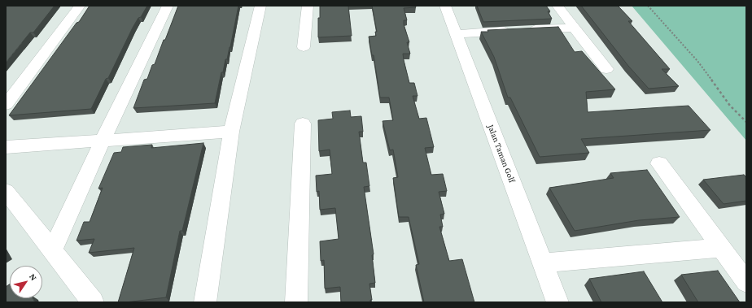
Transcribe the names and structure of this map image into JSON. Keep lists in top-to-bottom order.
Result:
{
  "streets": {
    "street": ["Jalan Taman Golf"]
  },
  "north": "top right"
}
